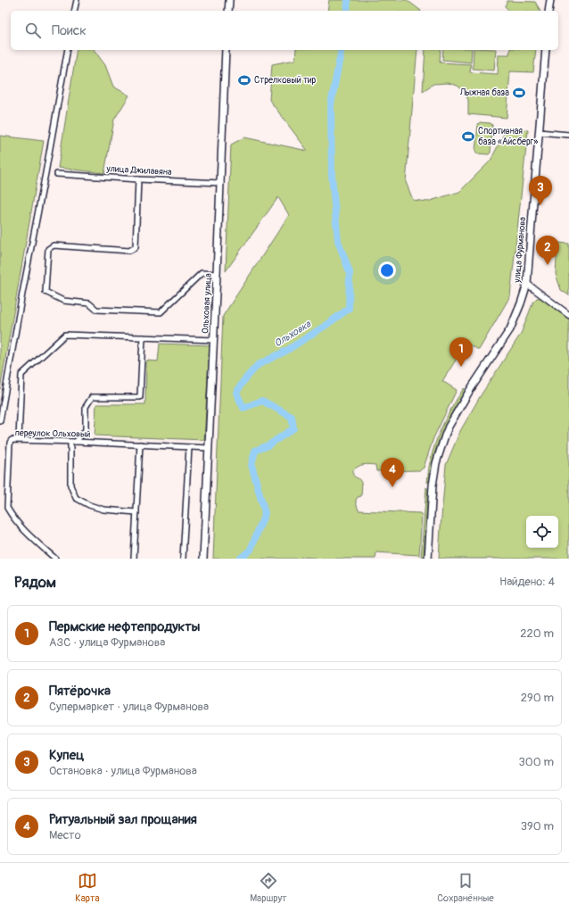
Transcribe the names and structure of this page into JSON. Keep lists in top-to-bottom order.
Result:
{
  "streets": {
    "main road": ["улица Фурманова", "Ольховая улица"],
    "street": ["улица Джилавяна", "переулок Ольховый"]
  },
  "crossings": [
    ["улица Джилавяна", "Ольховая улица"],
    ["Ольховая улица", "переулок Ольховый"]
  ],
  "water": ["Ольховка"],
  "places": {
    "sports": ["Стрелковый тир", "Лыжная база", "Спортивная база «Айсберг»"]
  },
  "page": {
    "search": "Поиск",
    "pins": [
      "3",
      "2",
      "1",
      "4"
    ],
    "heading": ["Рядом", "Найдено: 4"],
    "list": [
      {
        "mark": "1",
        "name": "Пермские нефтепродукты",
        "note": "АЗС · улица Фурманова",
        "value": "220 m"
      },
      {
        "mark": "2",
        "name": "Пятёрочка",
        "note": "Супермаркет · улица Фурманова",
        "value": "290 m"
      },
      {
        "mark": "3",
        "name": "Купец",
        "note": "Остановка · улица Фурманова",
        "value": "300 m"
      },
      {
        "mark": "4",
        "name": "Ритуальный зал прощания",
        "note": "Место",
        "value": "390 m"
      }
    ],
    "nav": ["Карта", "Маршрут", "Сохранённые"]
  }
}
